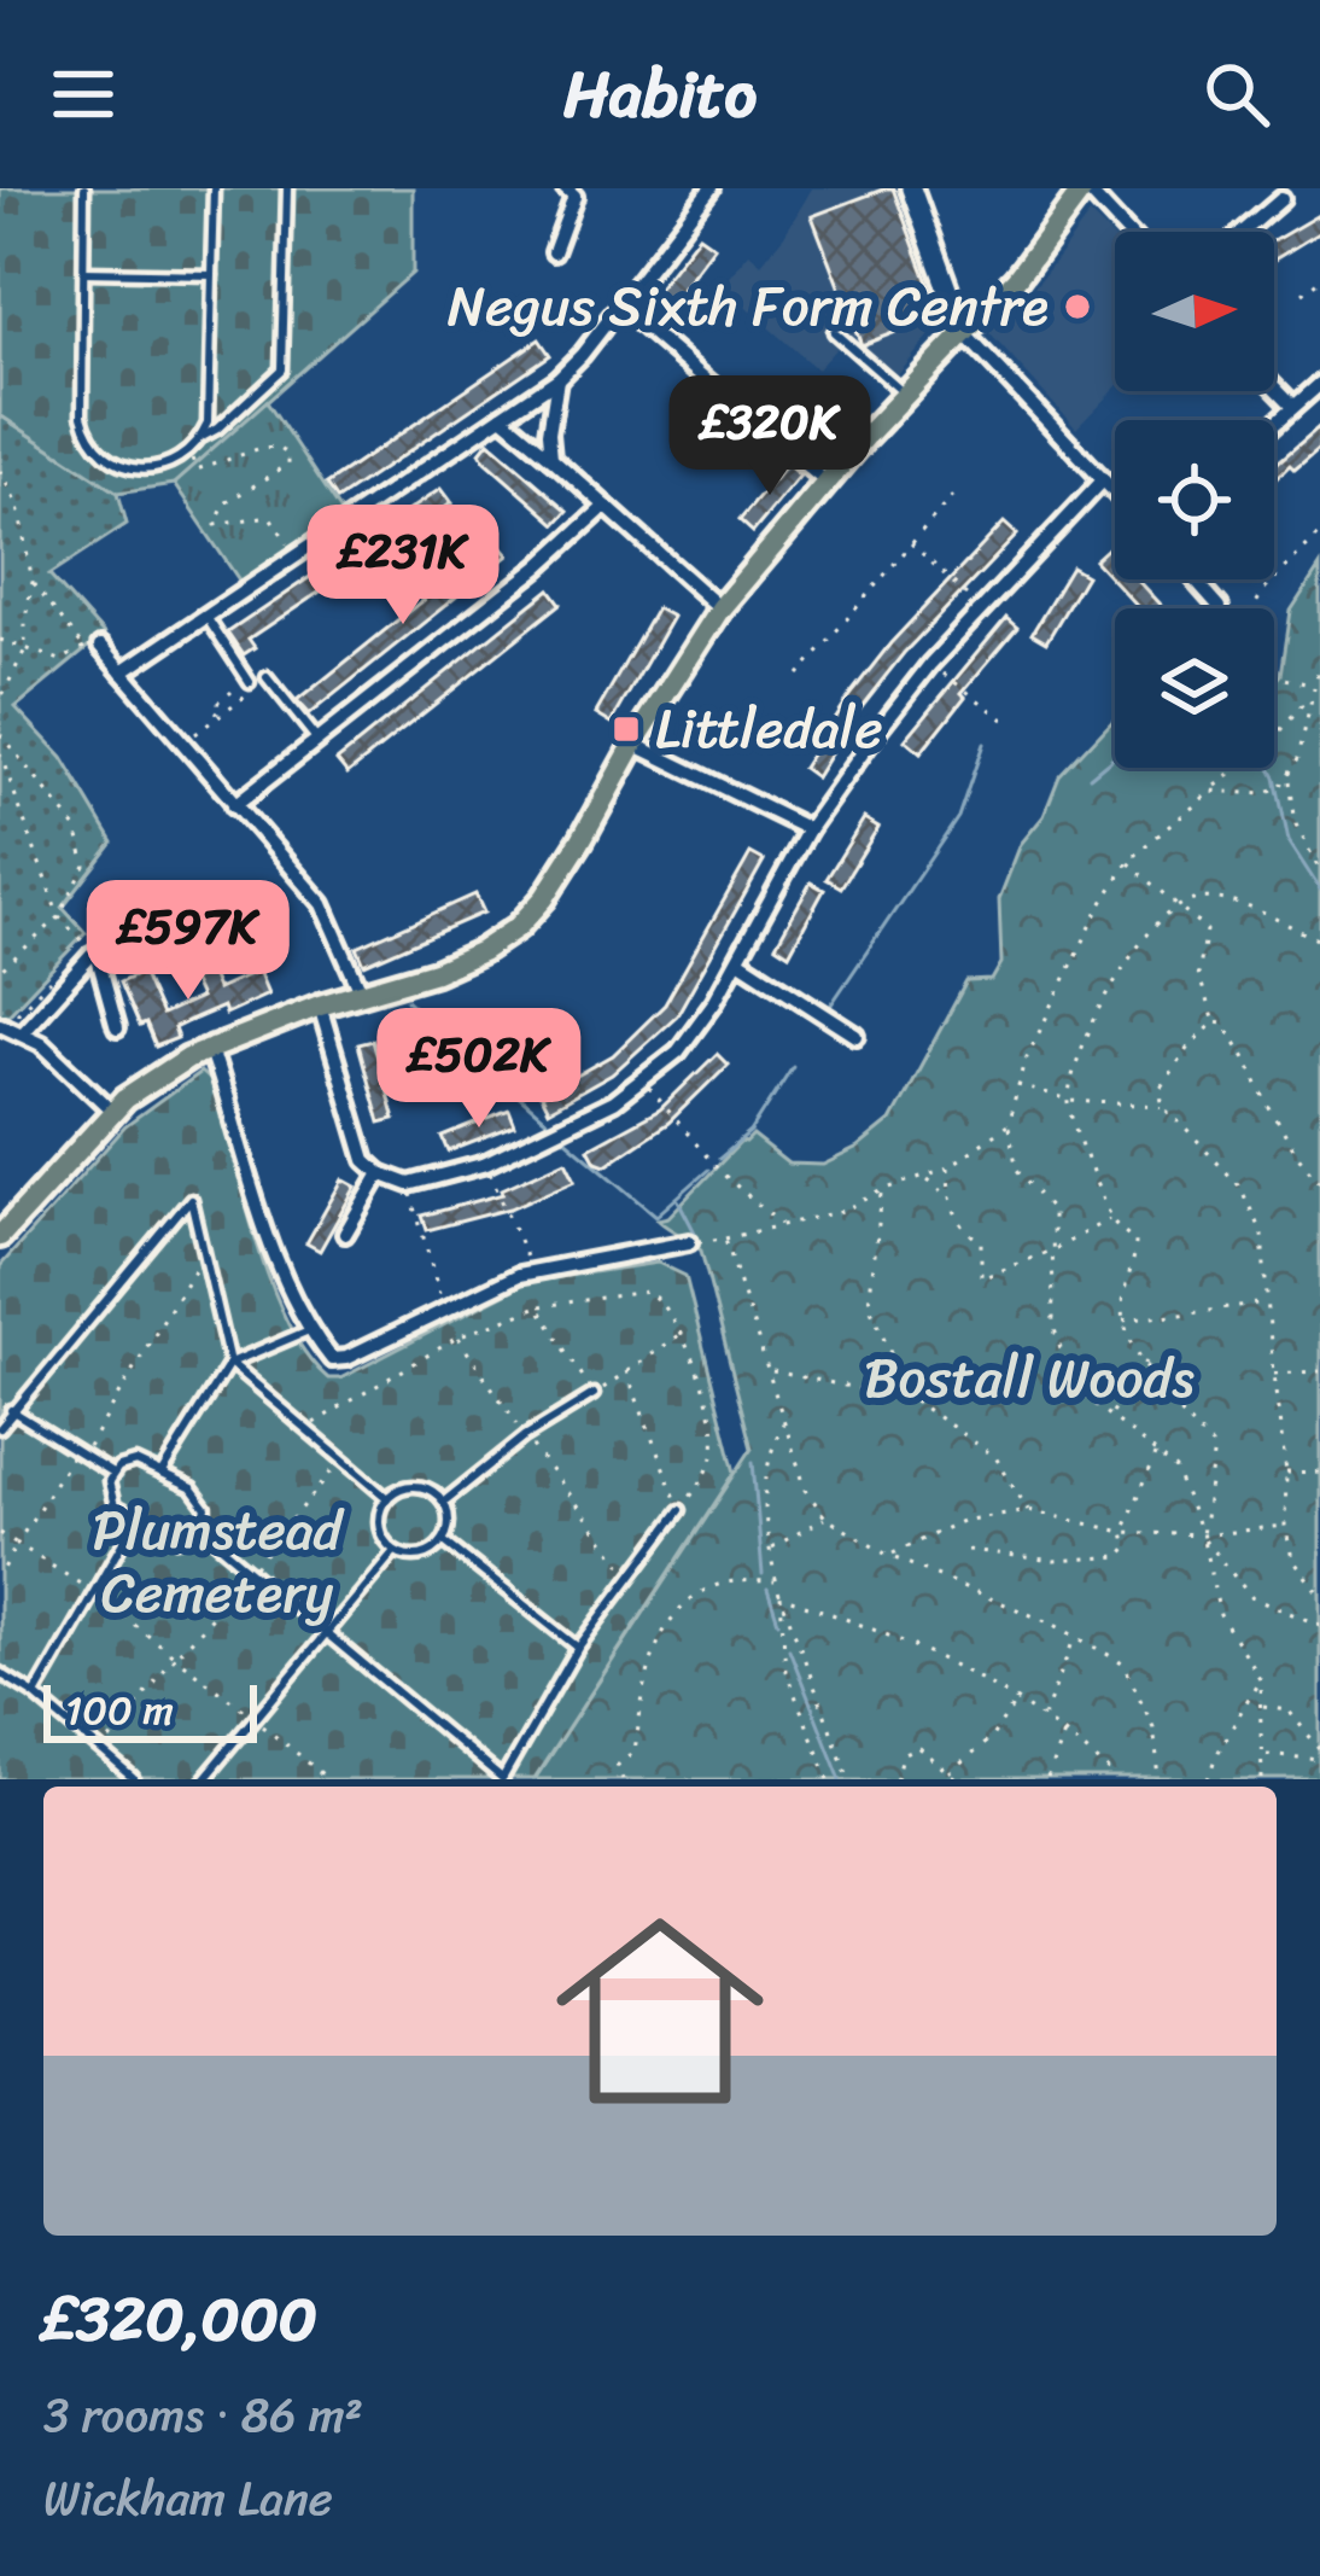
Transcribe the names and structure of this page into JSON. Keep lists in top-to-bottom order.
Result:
{
  "parks": ["Bostall Woods", "Plumstead Cemetery"],
  "places": {
    "other": ["Negus Sixth Form Centre"],
    "transit": ["Littledale"]
  },
  "scale_bar": "100 m",
  "north": "right",
  "page": {
    "header": "Habito",
    "price": [
      "£320K",
      "£231K",
      "£597K",
      "£502K"
    ],
    "scale": "100 m",
    "list": [
      {
        "name": "£320,000",
        "note": "3 rooms · 86 m² · Wickham Lane"
      }
    ]
  }
}
